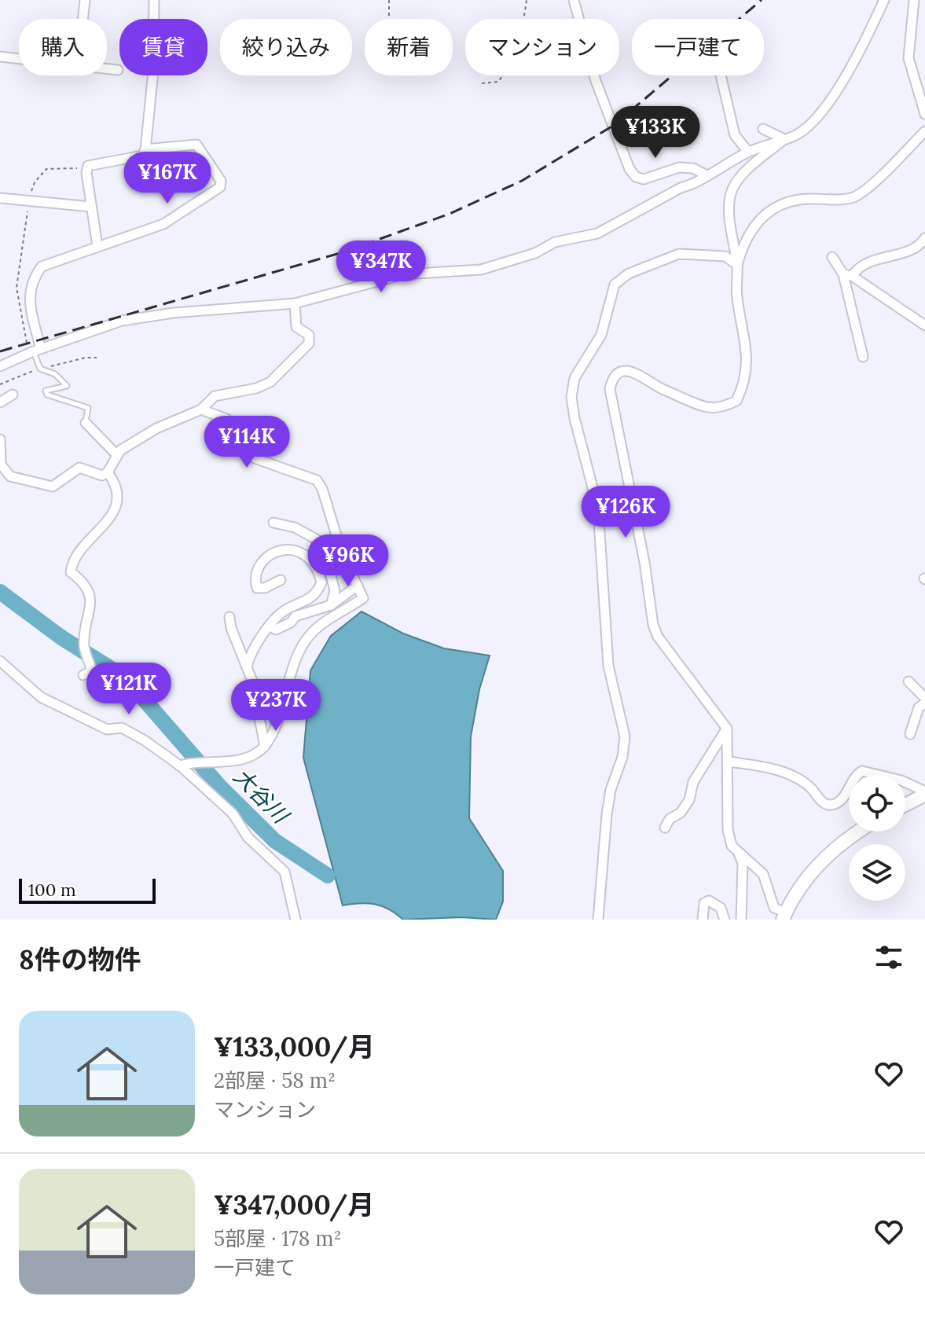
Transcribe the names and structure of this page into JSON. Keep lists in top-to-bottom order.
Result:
{
  "water": ["大谷川"],
  "scale_bar": "100 m",
  "page": {
    "chip": [
      "購入",
      "賃貸",
      "絞り込み",
      "新着",
      "マンション",
      "一戸建て"
    ],
    "price": [
      "¥133K",
      "¥167K",
      "¥347K",
      "¥114K",
      "¥126K",
      "¥96K",
      "¥121K",
      "¥237K"
    ],
    "scale": "100 m",
    "heading": "8件の物件",
    "list": [
      {
        "name": "¥133,000/月",
        "note": "2部屋 · 58 m² · マンション"
      },
      {
        "name": "¥347,000/月",
        "note": "5部屋 · 178 m² · 一戸建て"
      }
    ]
  }
}
